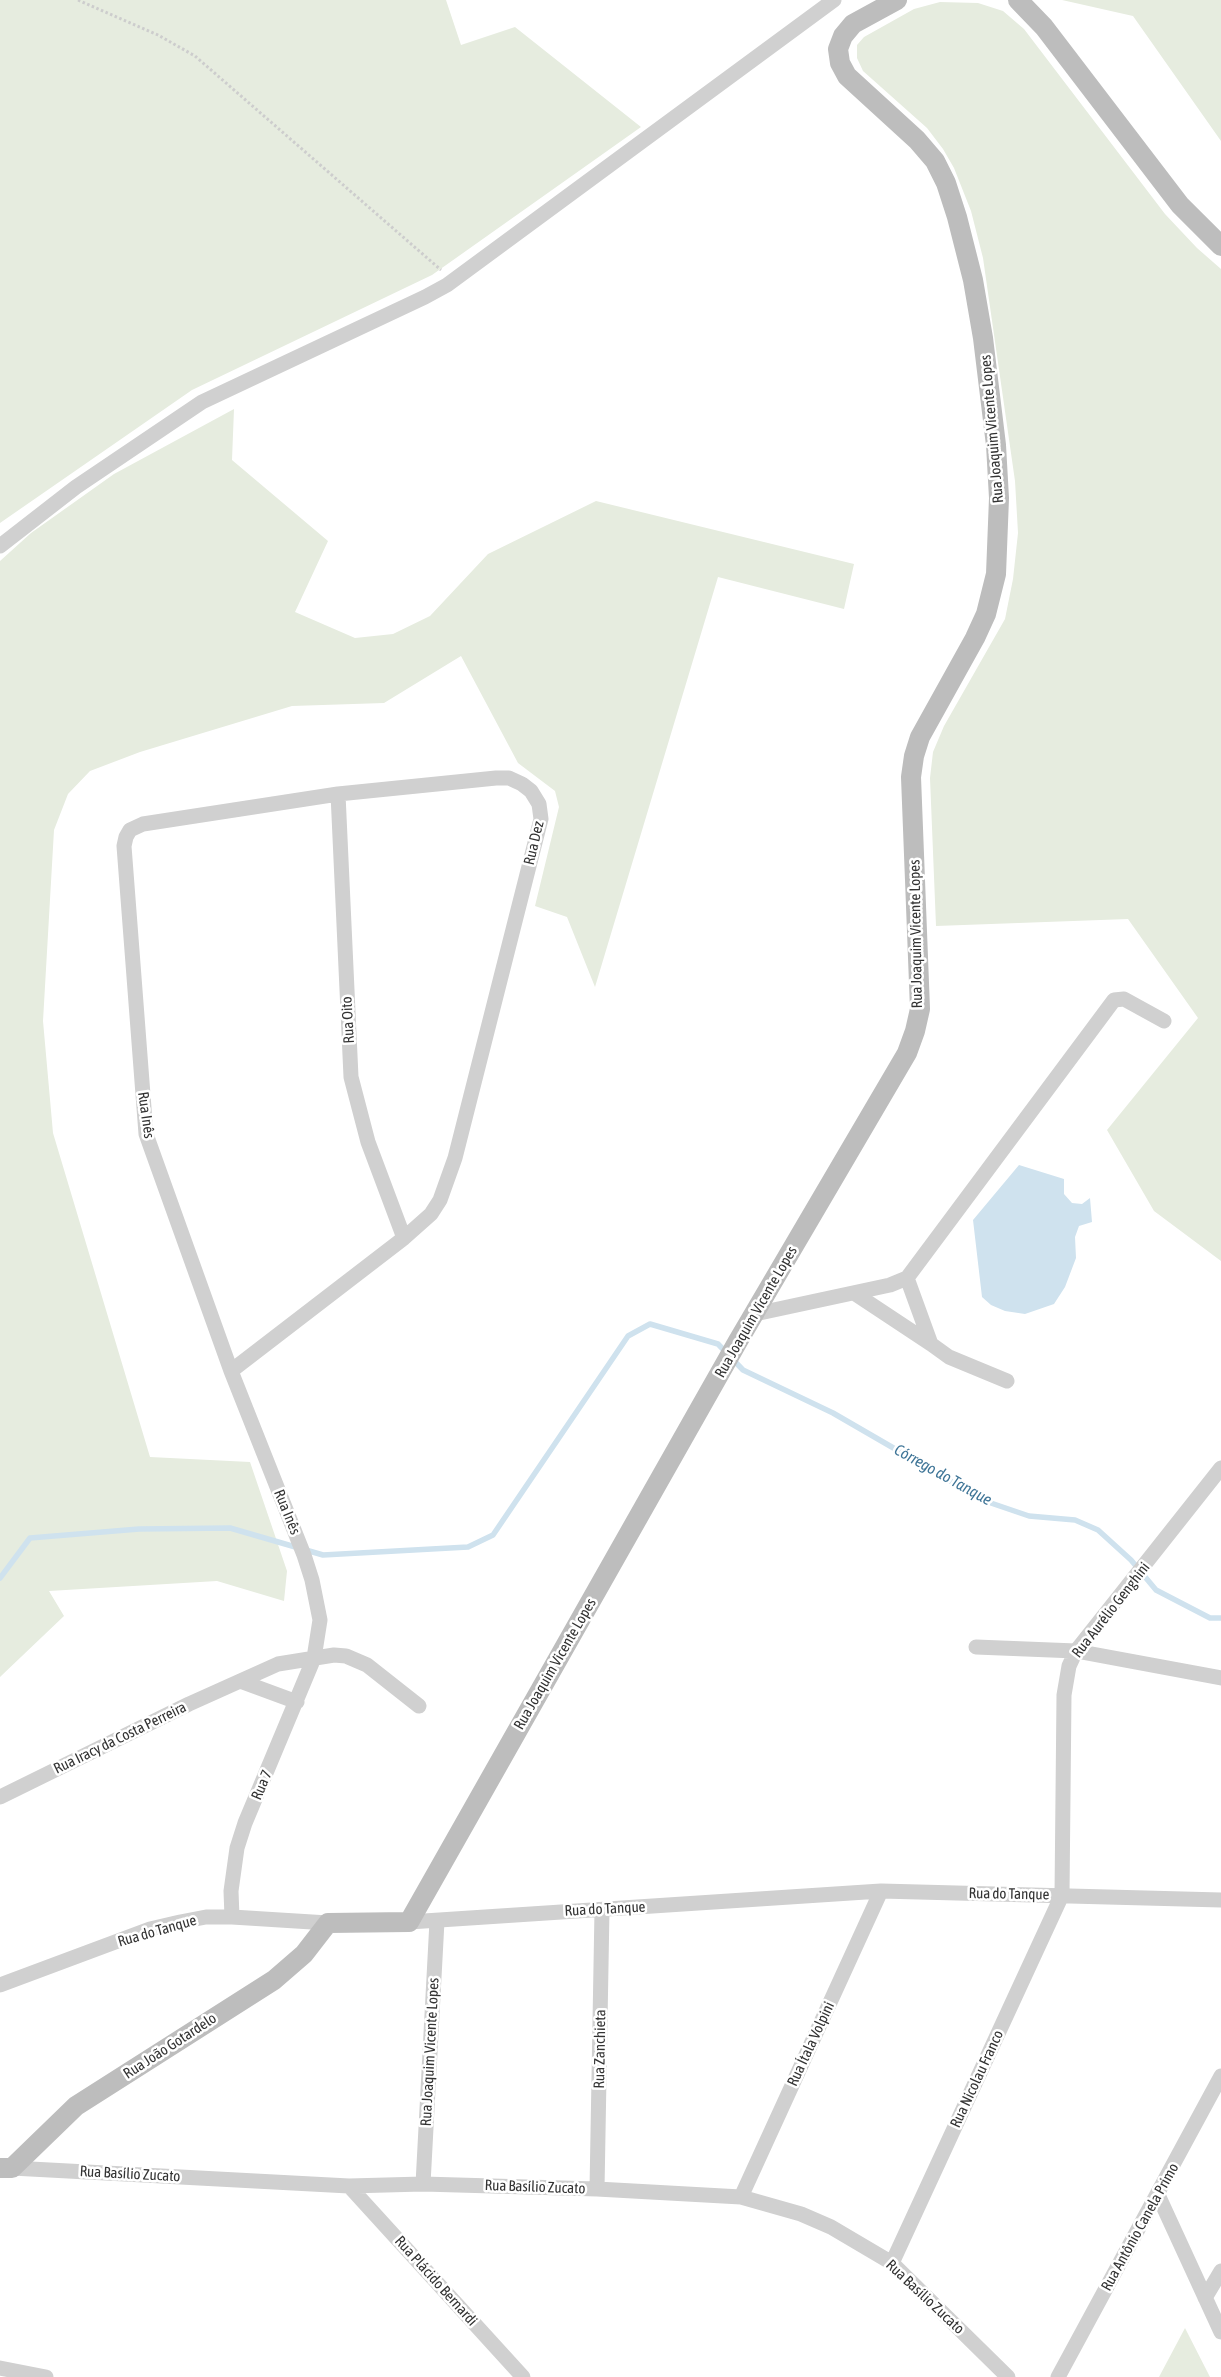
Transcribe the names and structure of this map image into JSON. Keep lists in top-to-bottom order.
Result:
{
  "streets": {
    "street": [
      "Rua Joaquim Vicente Lopes",
      "Rua Dez",
      "Rua Oito",
      "Rua Inês",
      "Rua Aurélio Genghini",
      "Rua Iracy da Costa Perreira",
      "Rua 7",
      "Rua do Tanque",
      "Rua Ítala Volpini",
      "Rua João Gotardelo",
      "Rua Zanchieta",
      "Rua Nicolau Franco",
      "Rua Basílio Zucato",
      "Rua Antônio Canela Primo",
      "Rua Plácido Bernardi"
    ]
  },
  "crossings": [
    ["Rua Joaquim Vicente Lopes", "Rua do Tanque"],
    ["Rua Joaquim Vicente Lopes", "Rua Basílio Zucato"],
    ["Rua Dez", "Rua Oito"],
    ["Rua Dez", "Rua Inês"],
    ["Rua Inês", "Rua Iracy da Costa Perreira"],
    ["Rua Inês", "Rua 7"],
    ["Rua Aurélio Genghini", "Rua do Tanque"],
    ["Rua Aurélio Genghini", "Rua Nicolau Franco"],
    ["Rua Iracy da Costa Perreira", "Rua 7"],
    ["Rua 7", "Rua do Tanque"],
    ["Rua do Tanque", "Rua Ítala Volpini"],
    ["Rua do Tanque", "Rua João Gotardelo"],
    ["Rua do Tanque", "Rua Zanchieta"],
    ["Rua do Tanque", "Rua Nicolau Franco"],
    ["Rua Ítala Volpini", "Rua Basílio Zucato"],
    ["Rua João Gotardelo", "Rua Basílio Zucato"],
    ["Rua Zanchieta", "Rua Basílio Zucato"],
    ["Rua Nicolau Franco", "Rua Basílio Zucato"],
    ["Rua Basílio Zucato", "Rua Plácido Bernardi"]
  ],
  "water": ["Córrego do Tanque"]
}
